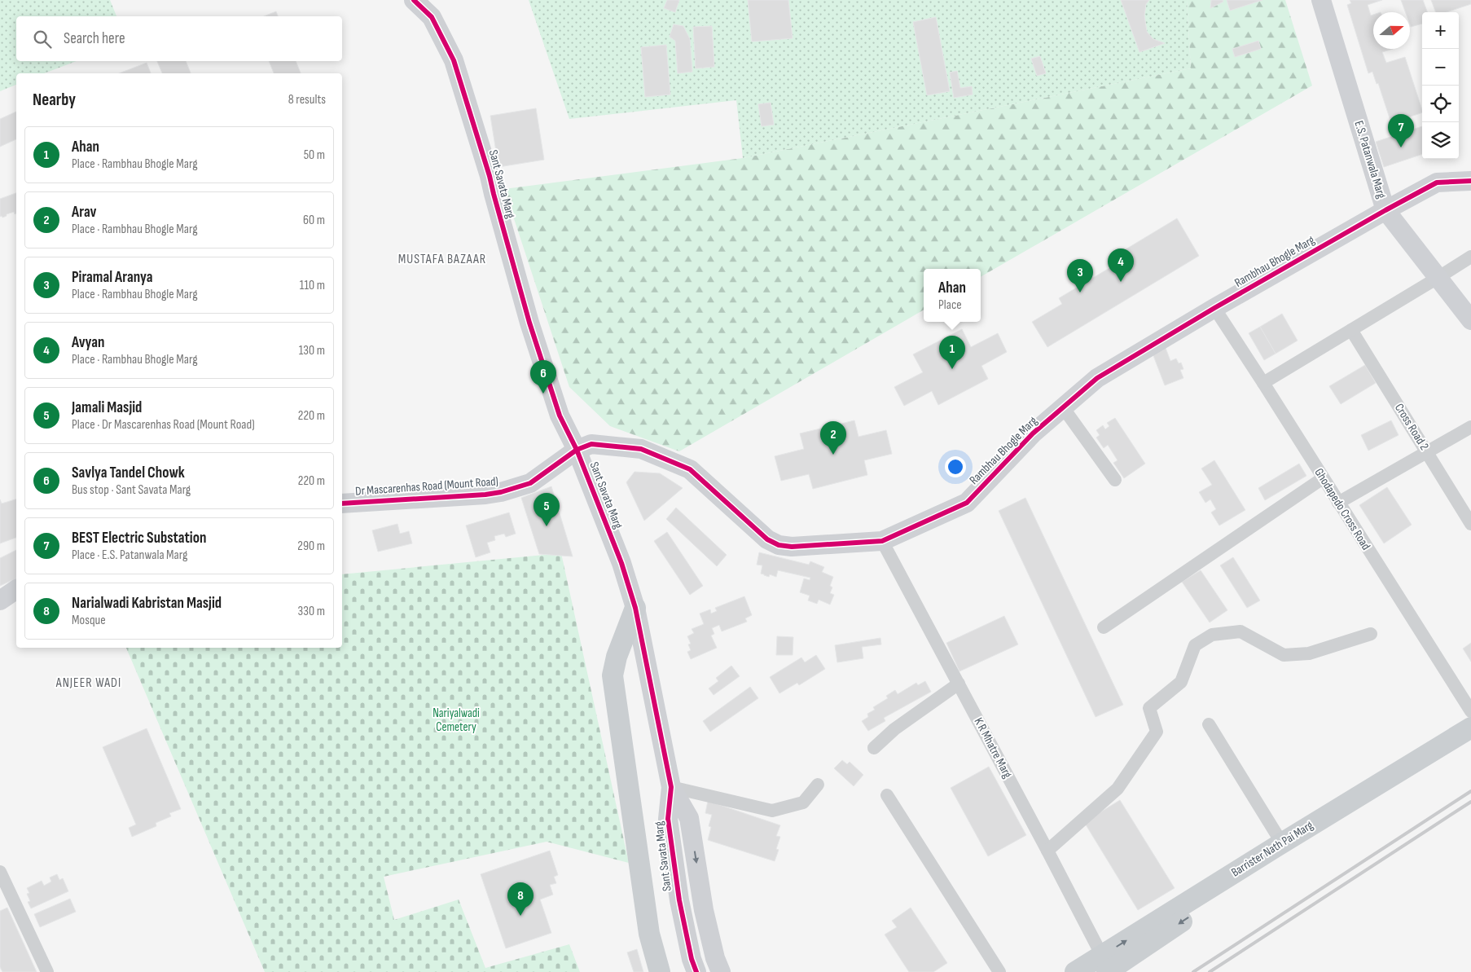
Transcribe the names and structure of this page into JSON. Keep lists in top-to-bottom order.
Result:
{
  "streets": {
    "main road": ["Barrister Nath Pai Marg"],
    "street": [
      "E.S. Patanwala Marg",
      "Sant Savata Marg",
      "Rambhau Bhogle Marg",
      "Cross Road 2",
      "Dr Mascarenhas Road (Mount Road)",
      "Ghodapedo Cross Road",
      "K R Mhatre Marg"
    ]
  },
  "crossings": [
    ["E.S. Patanwala Marg", "Rambhau Bhogle Marg"],
    ["Sant Savata Marg", "Rambhau Bhogle Marg"],
    ["Sant Savata Marg", "Dr Mascarenhas Road (Mount Road)"],
    ["Rambhau Bhogle Marg", "Dr Mascarenhas Road (Mount Road)"],
    ["Rambhau Bhogle Marg", "Ghodapedo Cross Road"],
    ["Rambhau Bhogle Marg", "K R Mhatre Marg"],
    ["K R Mhatre Marg", "Barrister Nath Pai Marg"]
  ],
  "districts": ["MUSTAFA BAZAAR", "ANJEER WADI"],
  "parks": ["Nariyalwadi Cemetery"],
  "north": "right",
  "page": {
    "map_buttons": ["+", "−"],
    "search": "Search here",
    "heading": ["Nearby", "8 results"],
    "pins": [
      "7",
      "4",
      "3",
      "1",
      "6",
      "2",
      "5",
      "8"
    ],
    "list": [
      {
        "mark": "1",
        "name": "Ahan",
        "note": "Place · Rambhau Bhogle Marg",
        "value": "50 m"
      },
      {
        "mark": "2",
        "name": "Arav",
        "note": "Place · Rambhau Bhogle Marg",
        "value": "60 m"
      },
      {
        "mark": "3",
        "name": "Piramal Aranya",
        "note": "Place · Rambhau Bhogle Marg",
        "value": "110 m"
      },
      {
        "mark": "4",
        "name": "Avyan",
        "note": "Place · Rambhau Bhogle Marg",
        "value": "130 m"
      },
      {
        "mark": "5",
        "name": "Jamali Masjid",
        "note": "Place · Dr Mascarenhas Road (Mount Road)",
        "value": "220 m"
      },
      {
        "mark": "6",
        "name": "Savlya Tandel Chowk",
        "note": "Bus stop · Sant Savata Marg",
        "value": "220 m"
      },
      {
        "mark": "7",
        "name": "BEST Electric Substation",
        "note": "Place · E.S. Patanwala Marg",
        "value": "290 m"
      },
      {
        "mark": "8",
        "name": "Narialwadi Kabristan Masjid",
        "note": "Mosque",
        "value": "330 m"
      }
    ],
    "popup": ["Ahan", "Place"]
  }
}
